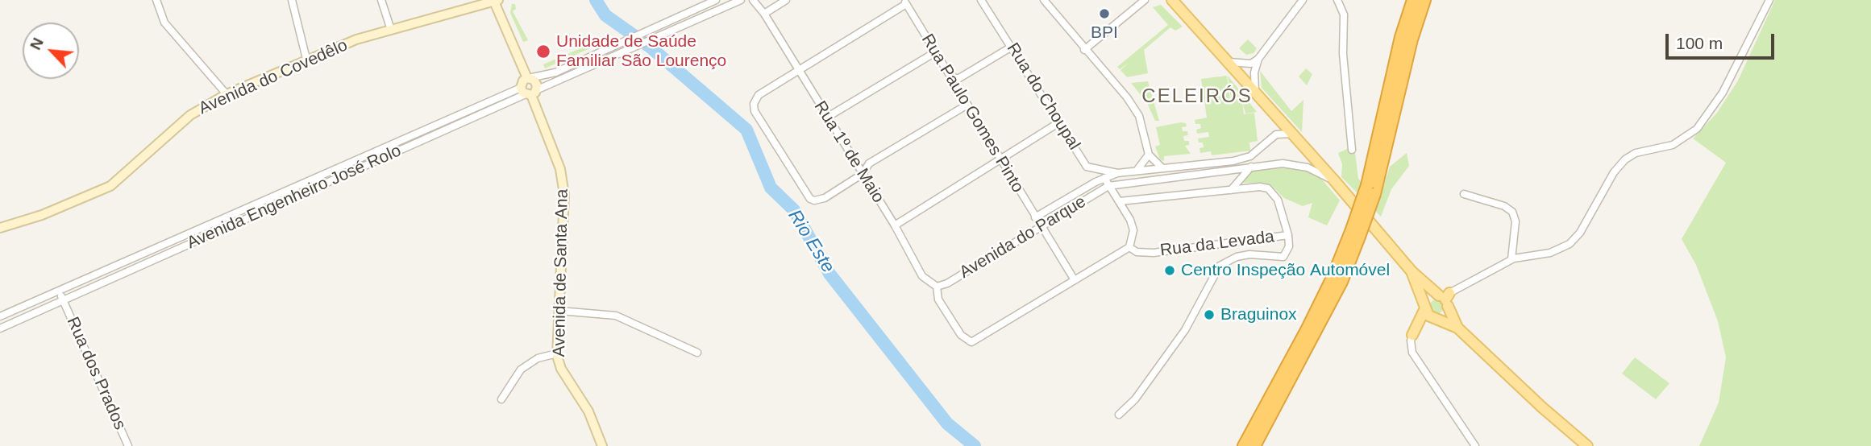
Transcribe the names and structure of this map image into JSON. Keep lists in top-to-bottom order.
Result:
{
  "streets": {
    "street": [
      "Avenida do Covedêlo",
      "Rua do Choupal",
      "Rua Paulo Gomes Pinto",
      "Rua 1º de Maio",
      "Avenida Engenheiro José Rolo",
      "Avenida do Parque",
      "Rua da Levada",
      "Avenida de Santa Ana",
      "Rua dos Prados"
    ]
  },
  "crossings": [
    ["Rua do Choupal", "Avenida do Parque"],
    ["Rua Paulo Gomes Pinto", "Avenida do Parque"],
    ["Rua 1º de Maio", "Avenida do Parque"],
    ["Avenida Engenheiro José Rolo", "Avenida de Santa Ana"],
    ["Avenida Engenheiro José Rolo", "Rua dos Prados"]
  ],
  "districts": ["CELEIRÓS"],
  "water": ["Rio Este"],
  "places": [
    "BPI",
    "Unidade de Saúde Familiar São Lourenço",
    "Centro Inspeção Automóvel",
    "Braguinox"
  ],
  "scale_bar": "100 m",
  "north": "top left"
}
